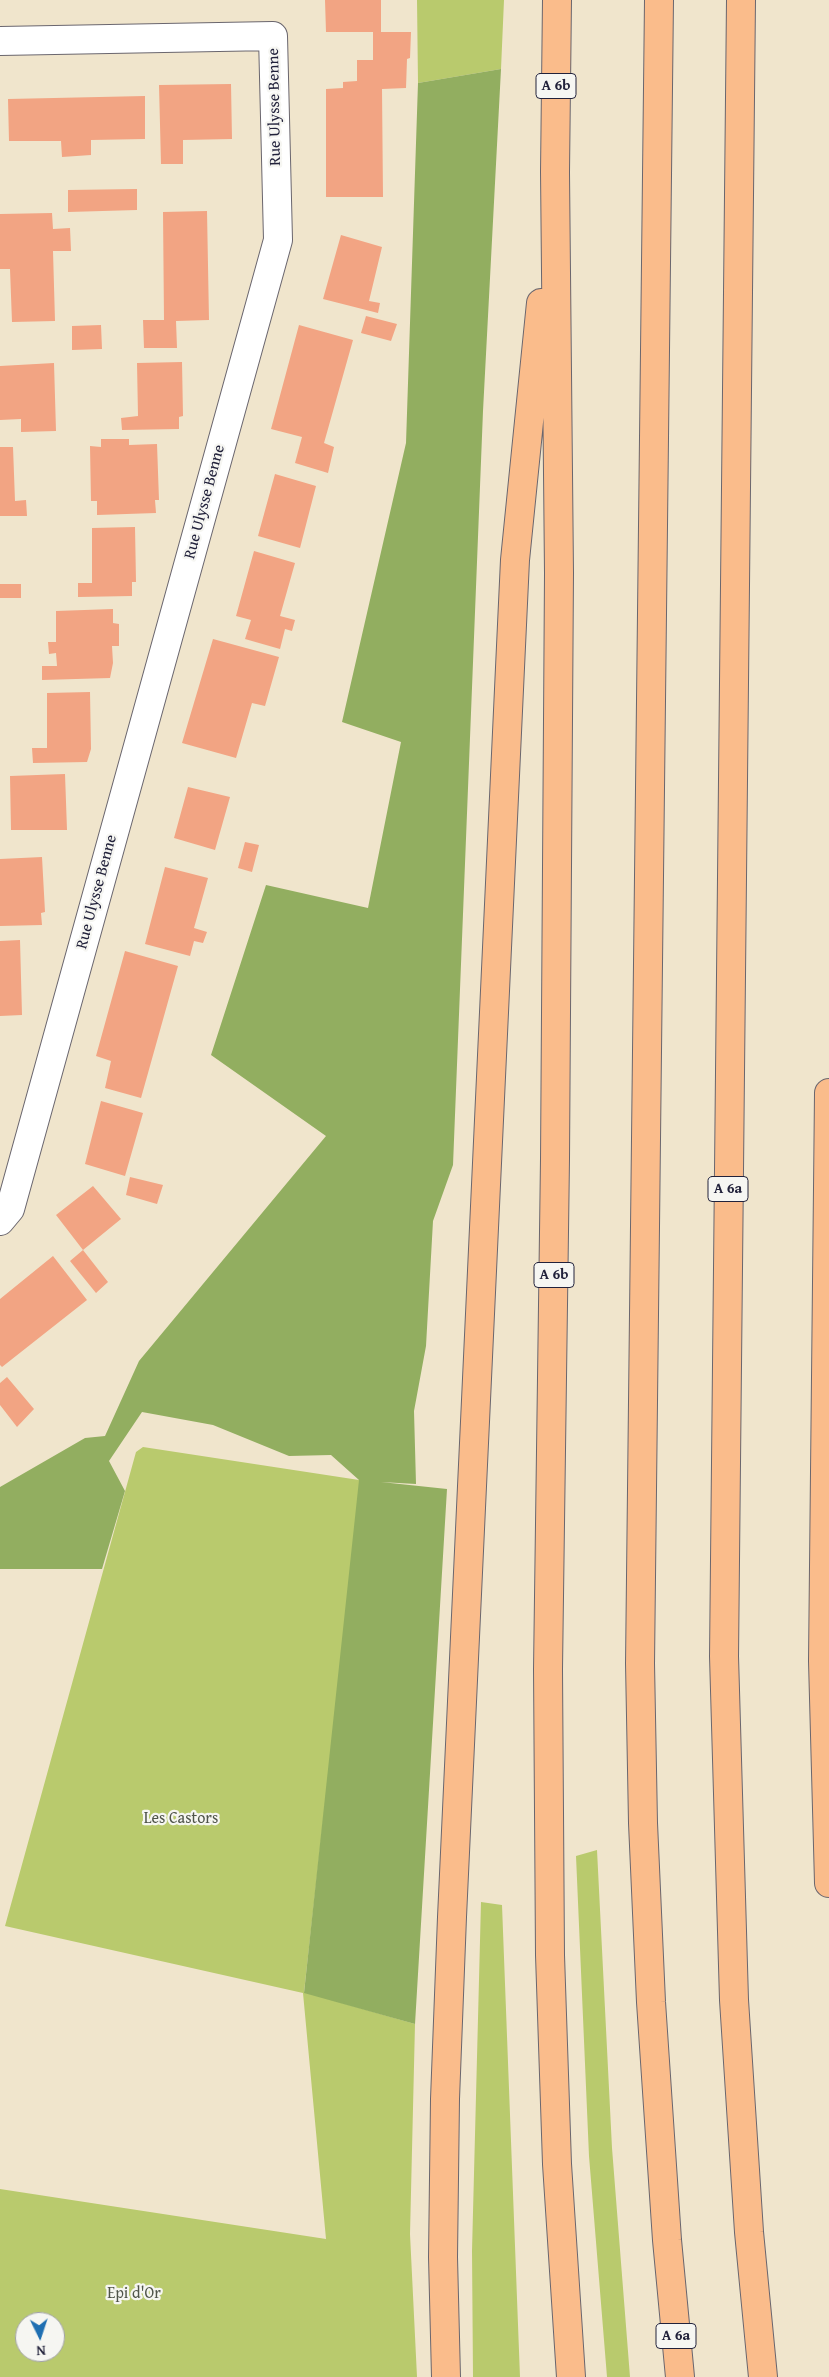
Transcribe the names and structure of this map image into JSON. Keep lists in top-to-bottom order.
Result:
{
  "streets": {
    "highway": ["A 6b", "A 6a"],
    "street": ["Rue Ulysse Benne"]
  },
  "parks": ["Les Castors", "Epi d'Or"],
  "north": "bottom"
}
